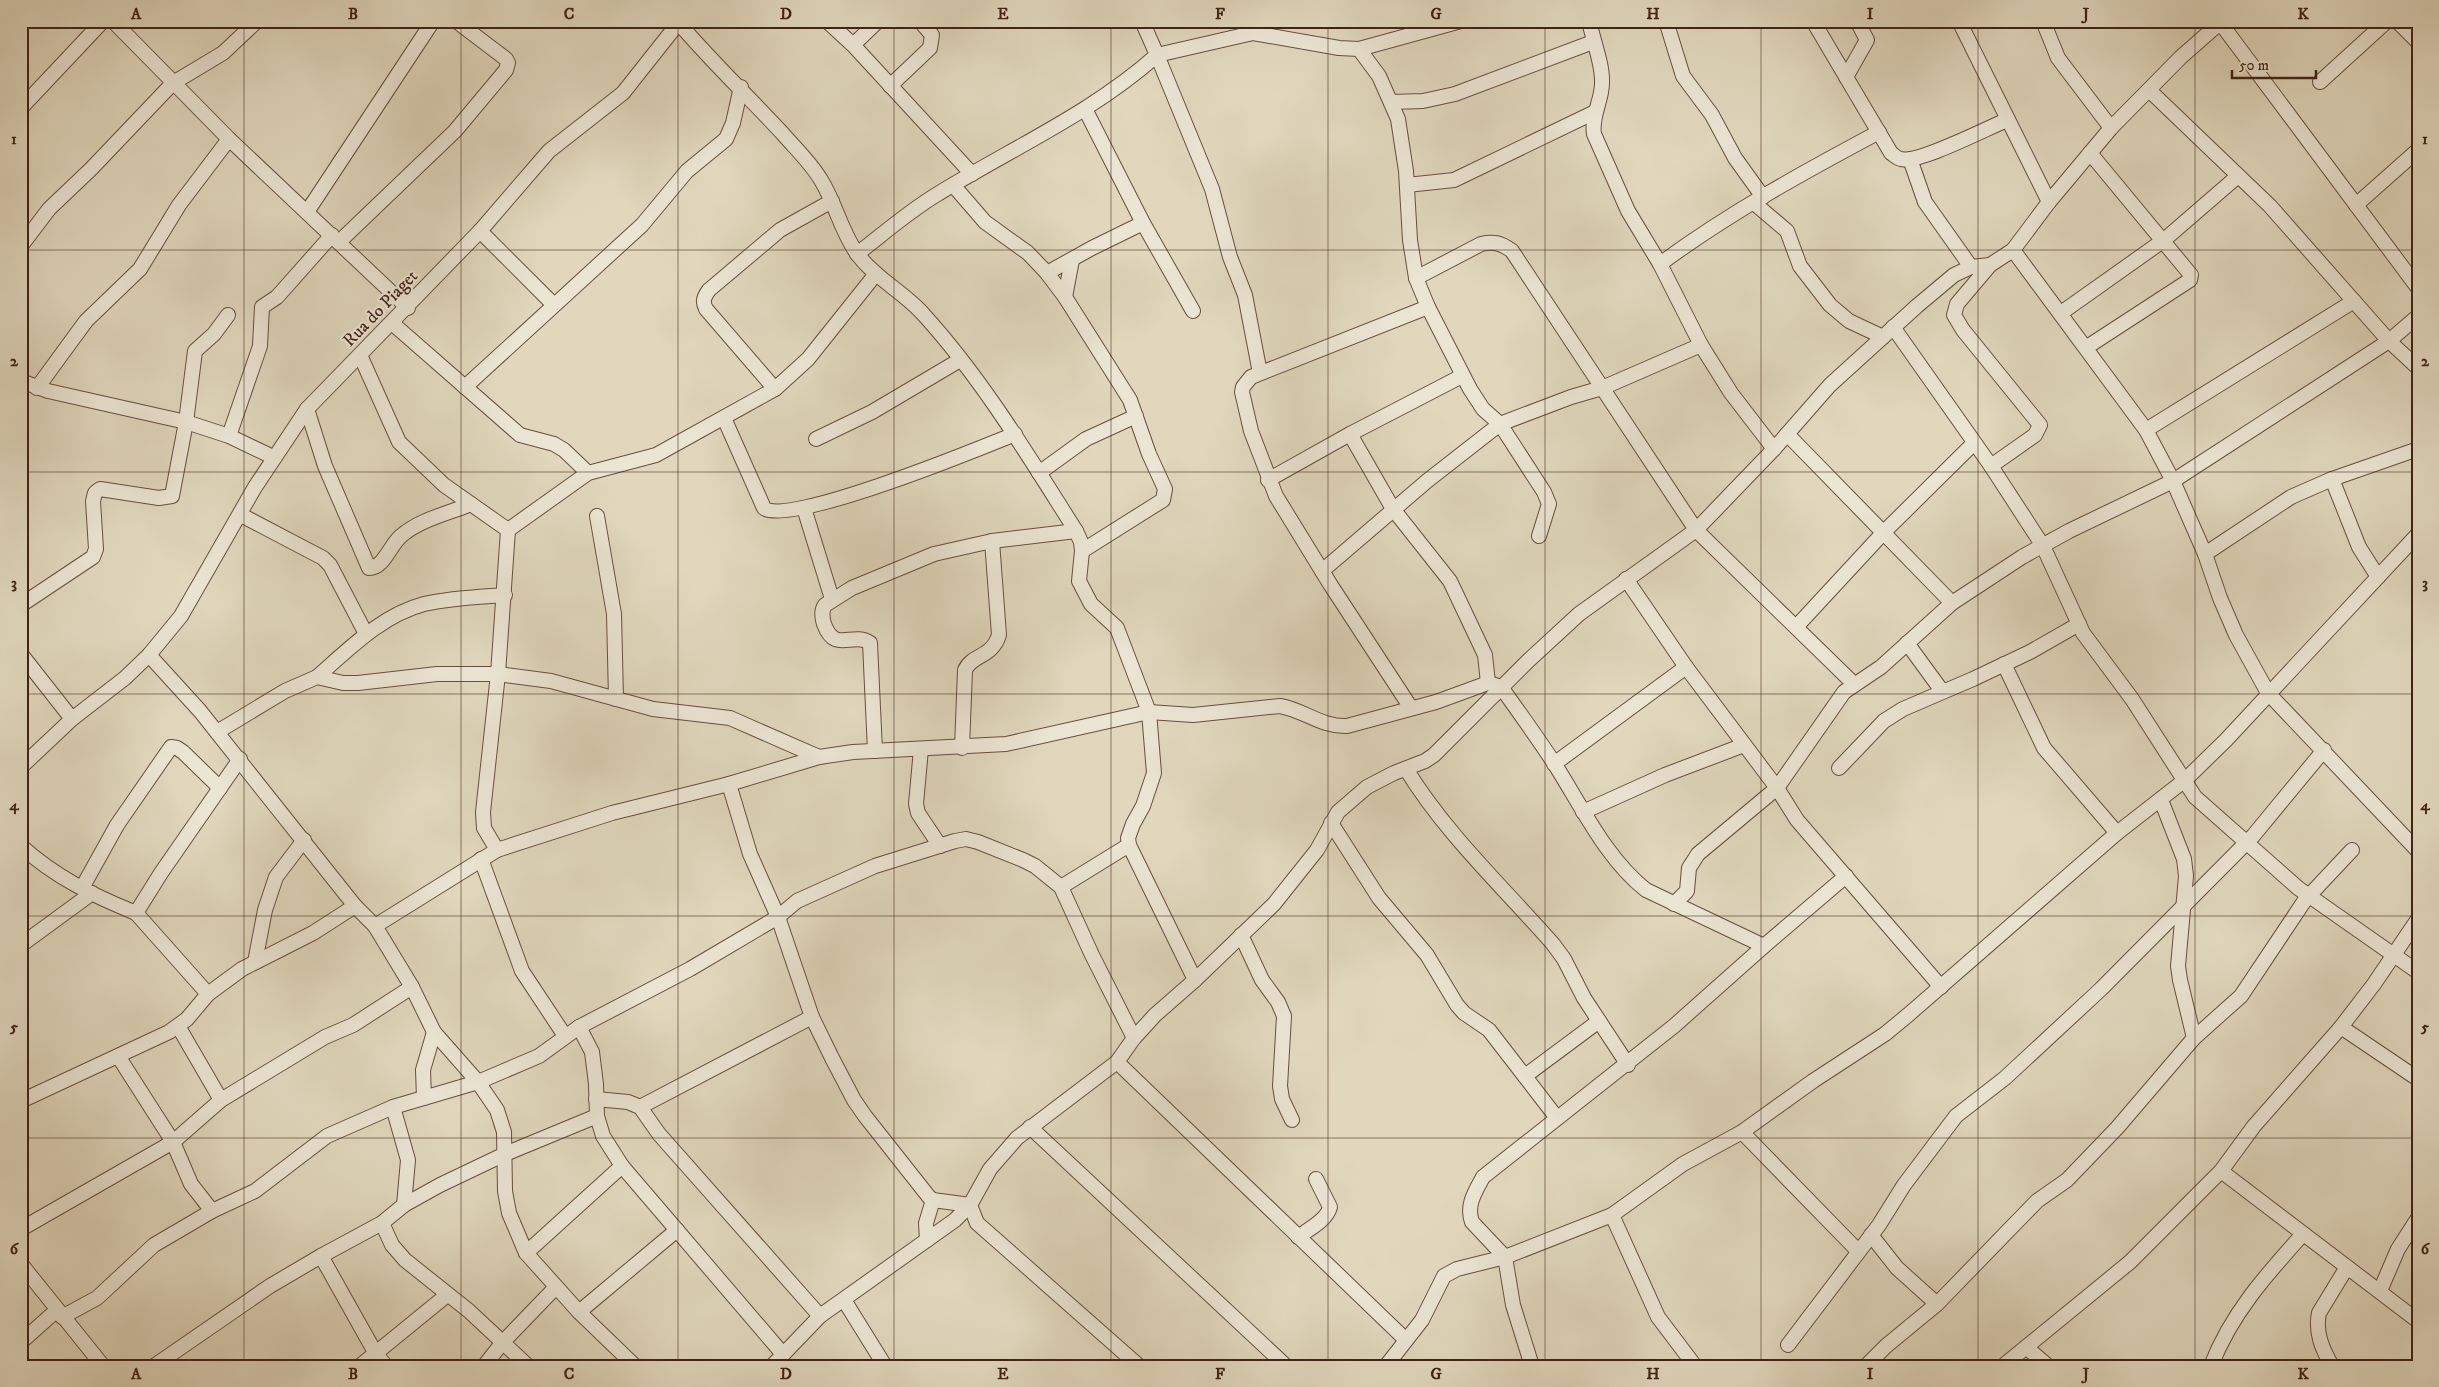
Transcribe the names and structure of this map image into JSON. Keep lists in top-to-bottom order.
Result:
{
  "streets": {
    "street": ["Rua do Piaget"]
  },
  "scale_bar": "50 m",
  "grid": {
    "columns": [
      "A",
      "B",
      "C",
      "D",
      "E",
      "F",
      "G",
      "H",
      "I",
      "J",
      "K"
    ],
    "rows": [
      "1",
      "2",
      "3",
      "4",
      "5",
      "6"
    ]
  }
}
